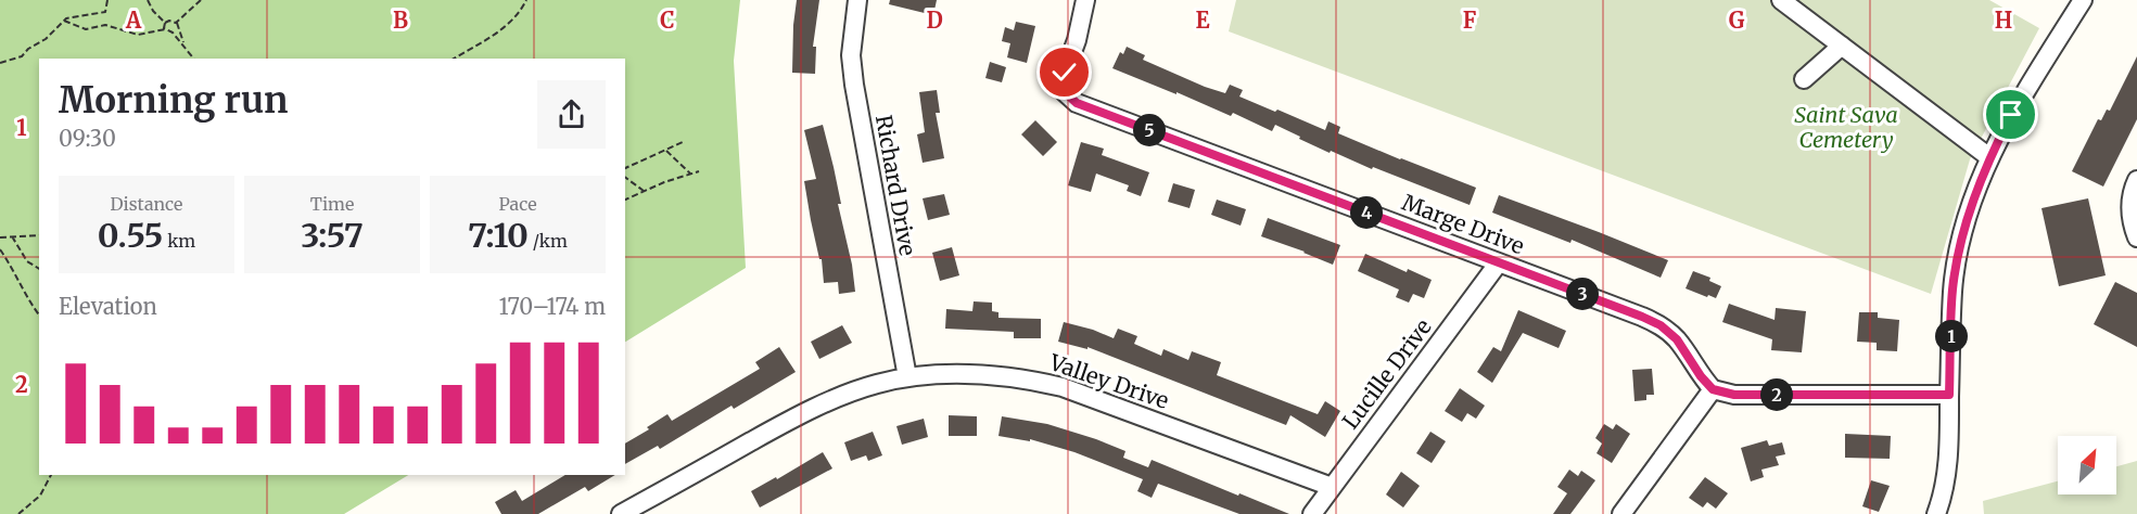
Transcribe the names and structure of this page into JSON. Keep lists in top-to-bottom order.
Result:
{
  "streets": {
    "street": [
      "Richard Drive",
      "Marge Drive",
      "Lucille Drive",
      "Valley Drive"
    ]
  },
  "crossings": [
    ["Richard Drive", "Valley Drive"],
    ["Marge Drive", "Lucille Drive"],
    ["Lucille Drive", "Valley Drive"]
  ],
  "parks": ["Saint Sava Cemetery"],
  "north": "top right",
  "page": {
    "heading": ["Morning run", "09:30"],
    "pins": [
      "5",
      "4",
      "3",
      "1",
      "2"
    ],
    "stats": [
      ["Distance", "0.55 km"],
      ["Time", "3:57"],
      ["Pace", "7:10 /km"]
    ],
    "chart": ["Elevation", "170–174 m"]
  },
  "grid": {
    "columns": [
      "A",
      "B",
      "C",
      "D",
      "E",
      "F",
      "G",
      "H"
    ],
    "rows": ["1", "2"]
  }
}
